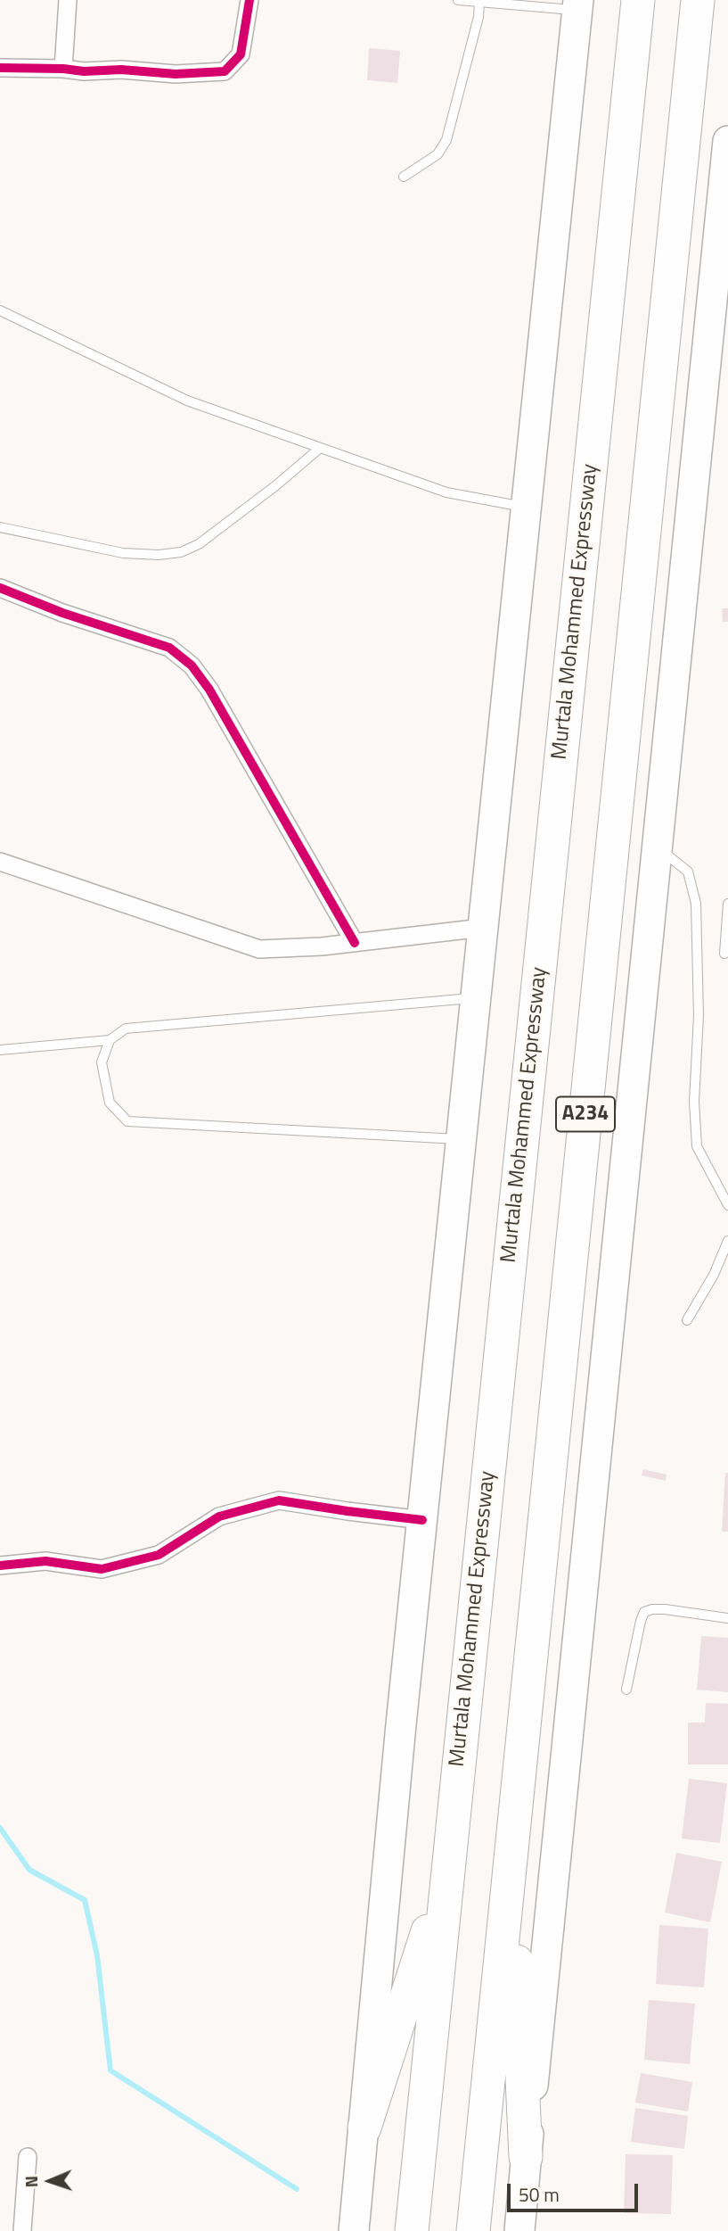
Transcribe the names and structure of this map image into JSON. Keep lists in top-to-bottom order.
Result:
{
  "streets": {
    "highway": ["Murtala Mohammed Expressway", "A234"]
  },
  "scale_bar": "50 m",
  "north": "left"
}
